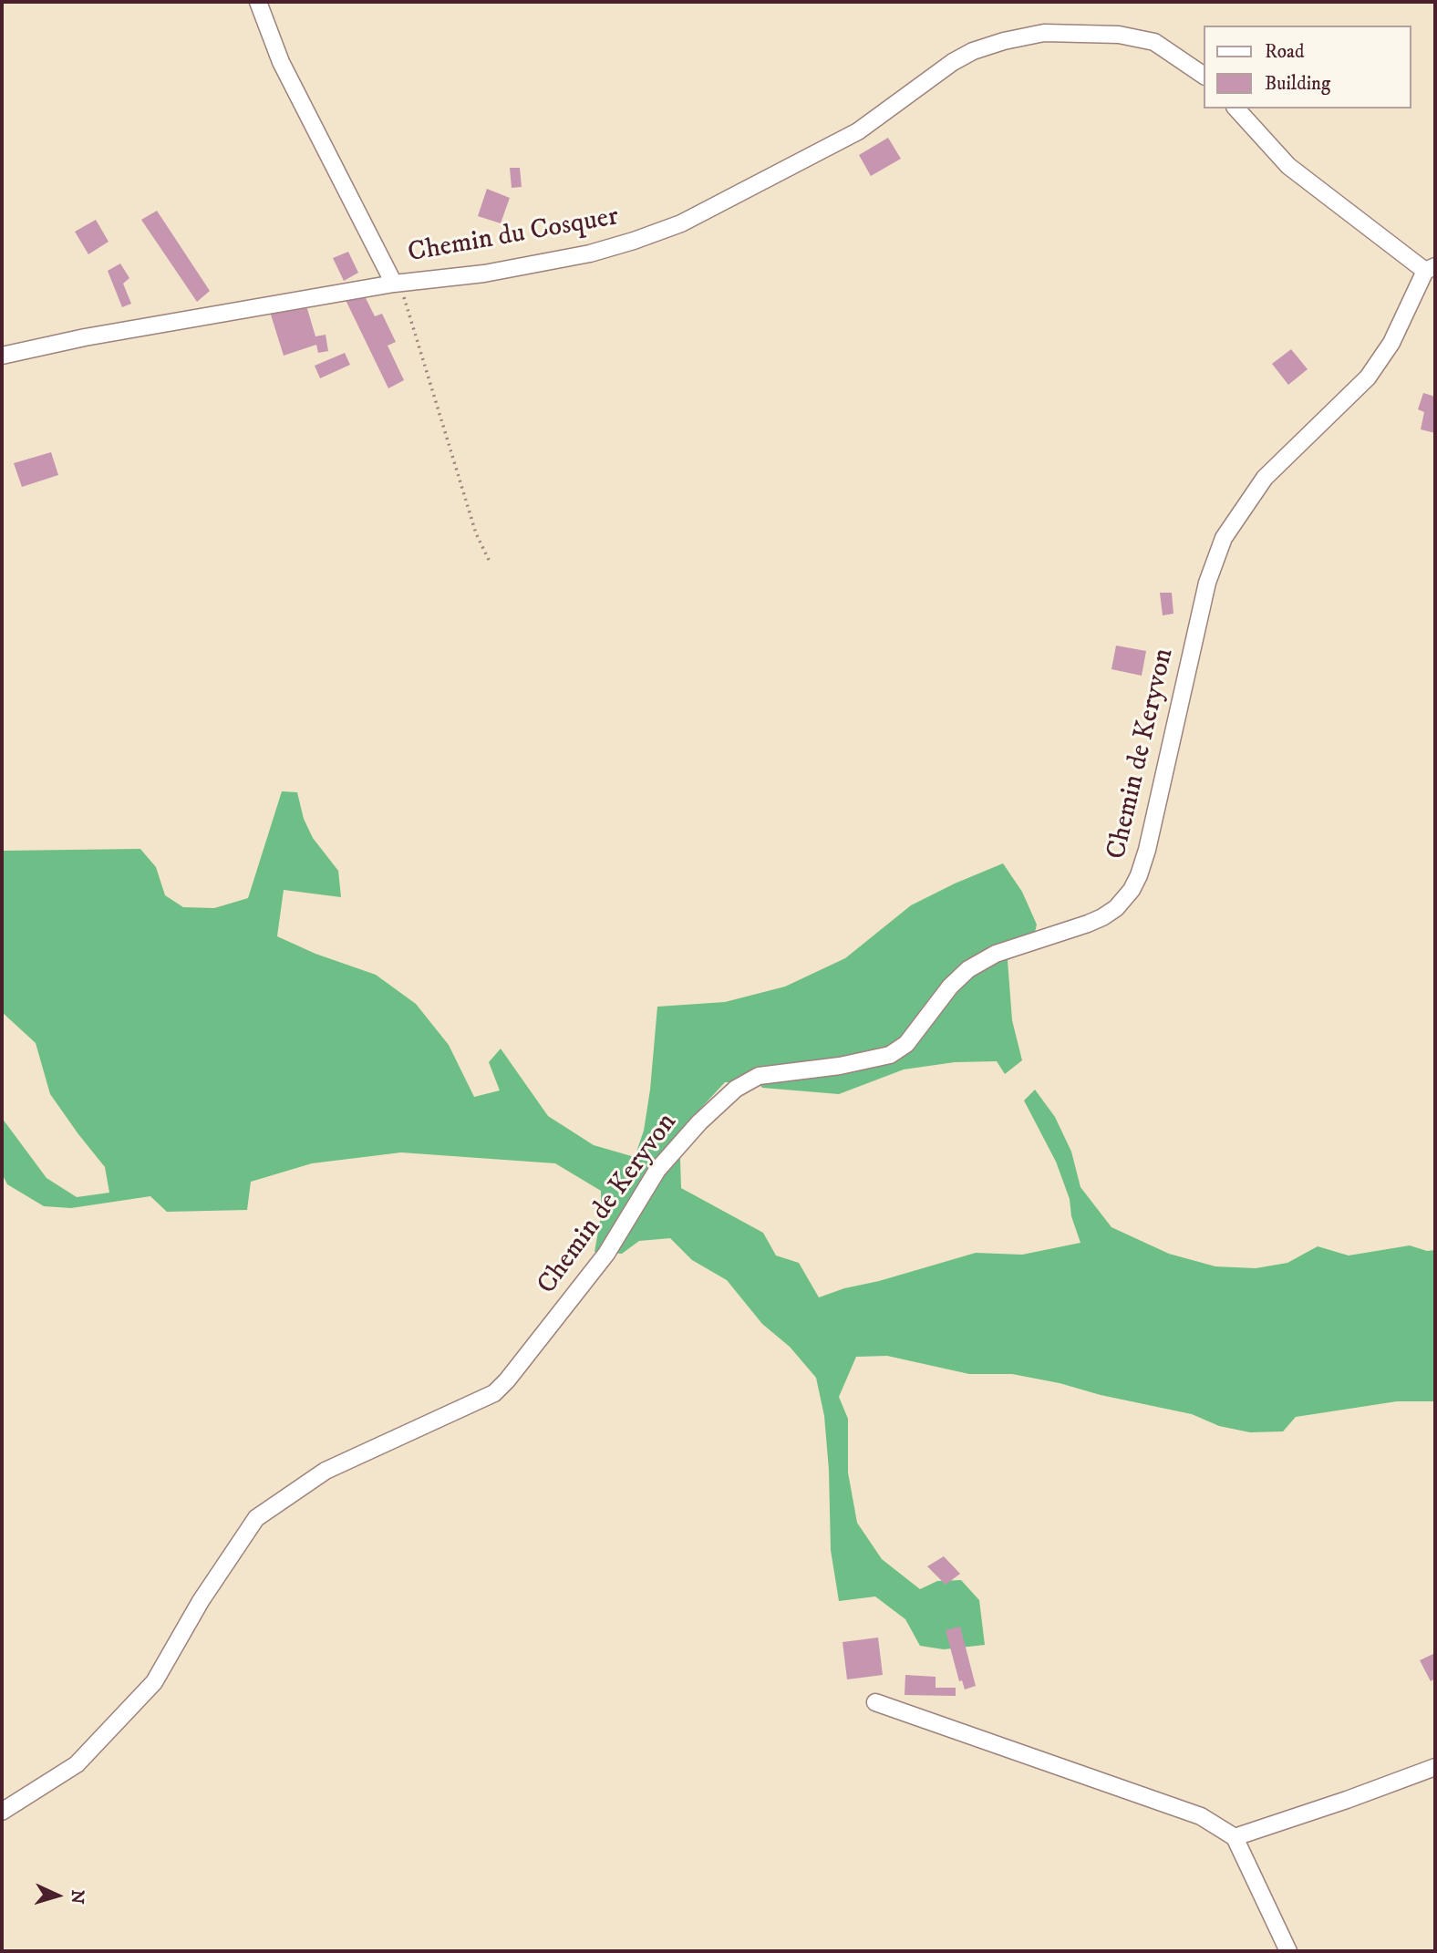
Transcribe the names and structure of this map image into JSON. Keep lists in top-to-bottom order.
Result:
{
  "streets": {
    "street": ["Chemin du Cosquer", "Chemin de Keryvon"]
  },
  "legend": ["Road", "Building"],
  "north": "right"
}
